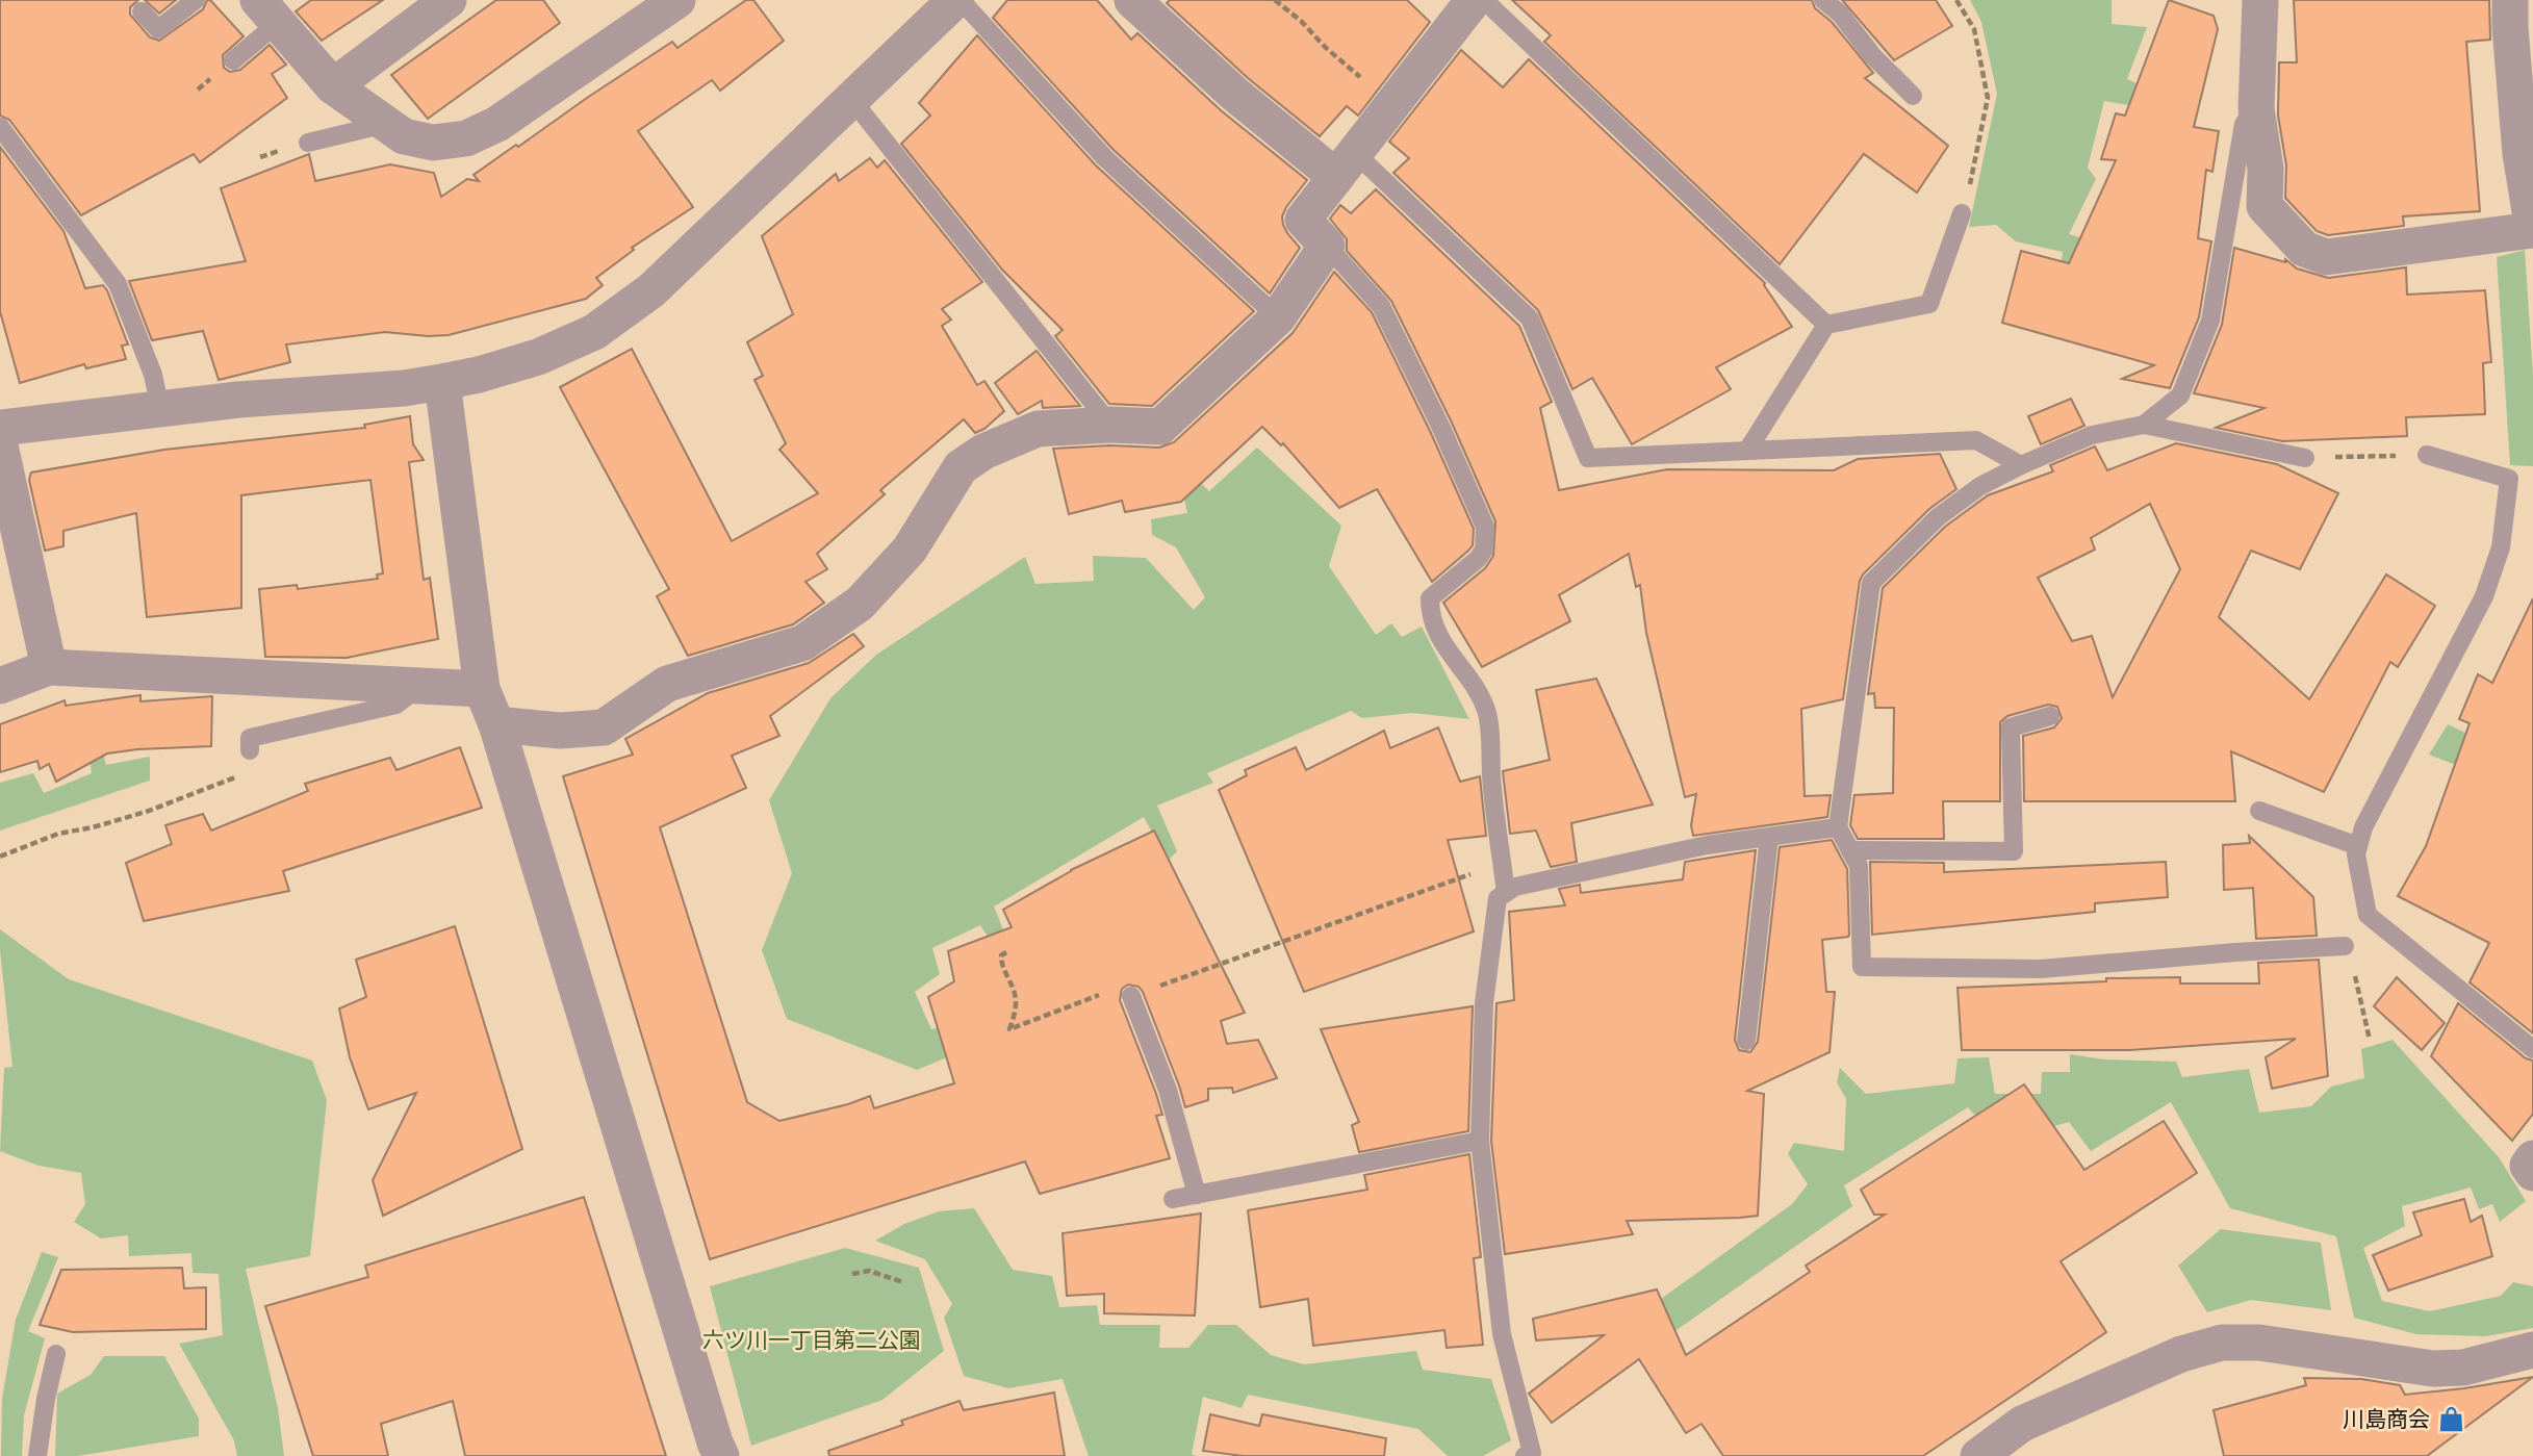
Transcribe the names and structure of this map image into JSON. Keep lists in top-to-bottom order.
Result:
{
  "parks": ["六ツ川一丁目第二公園"],
  "places": {
    "shop": ["川島商会"]
  }
}
